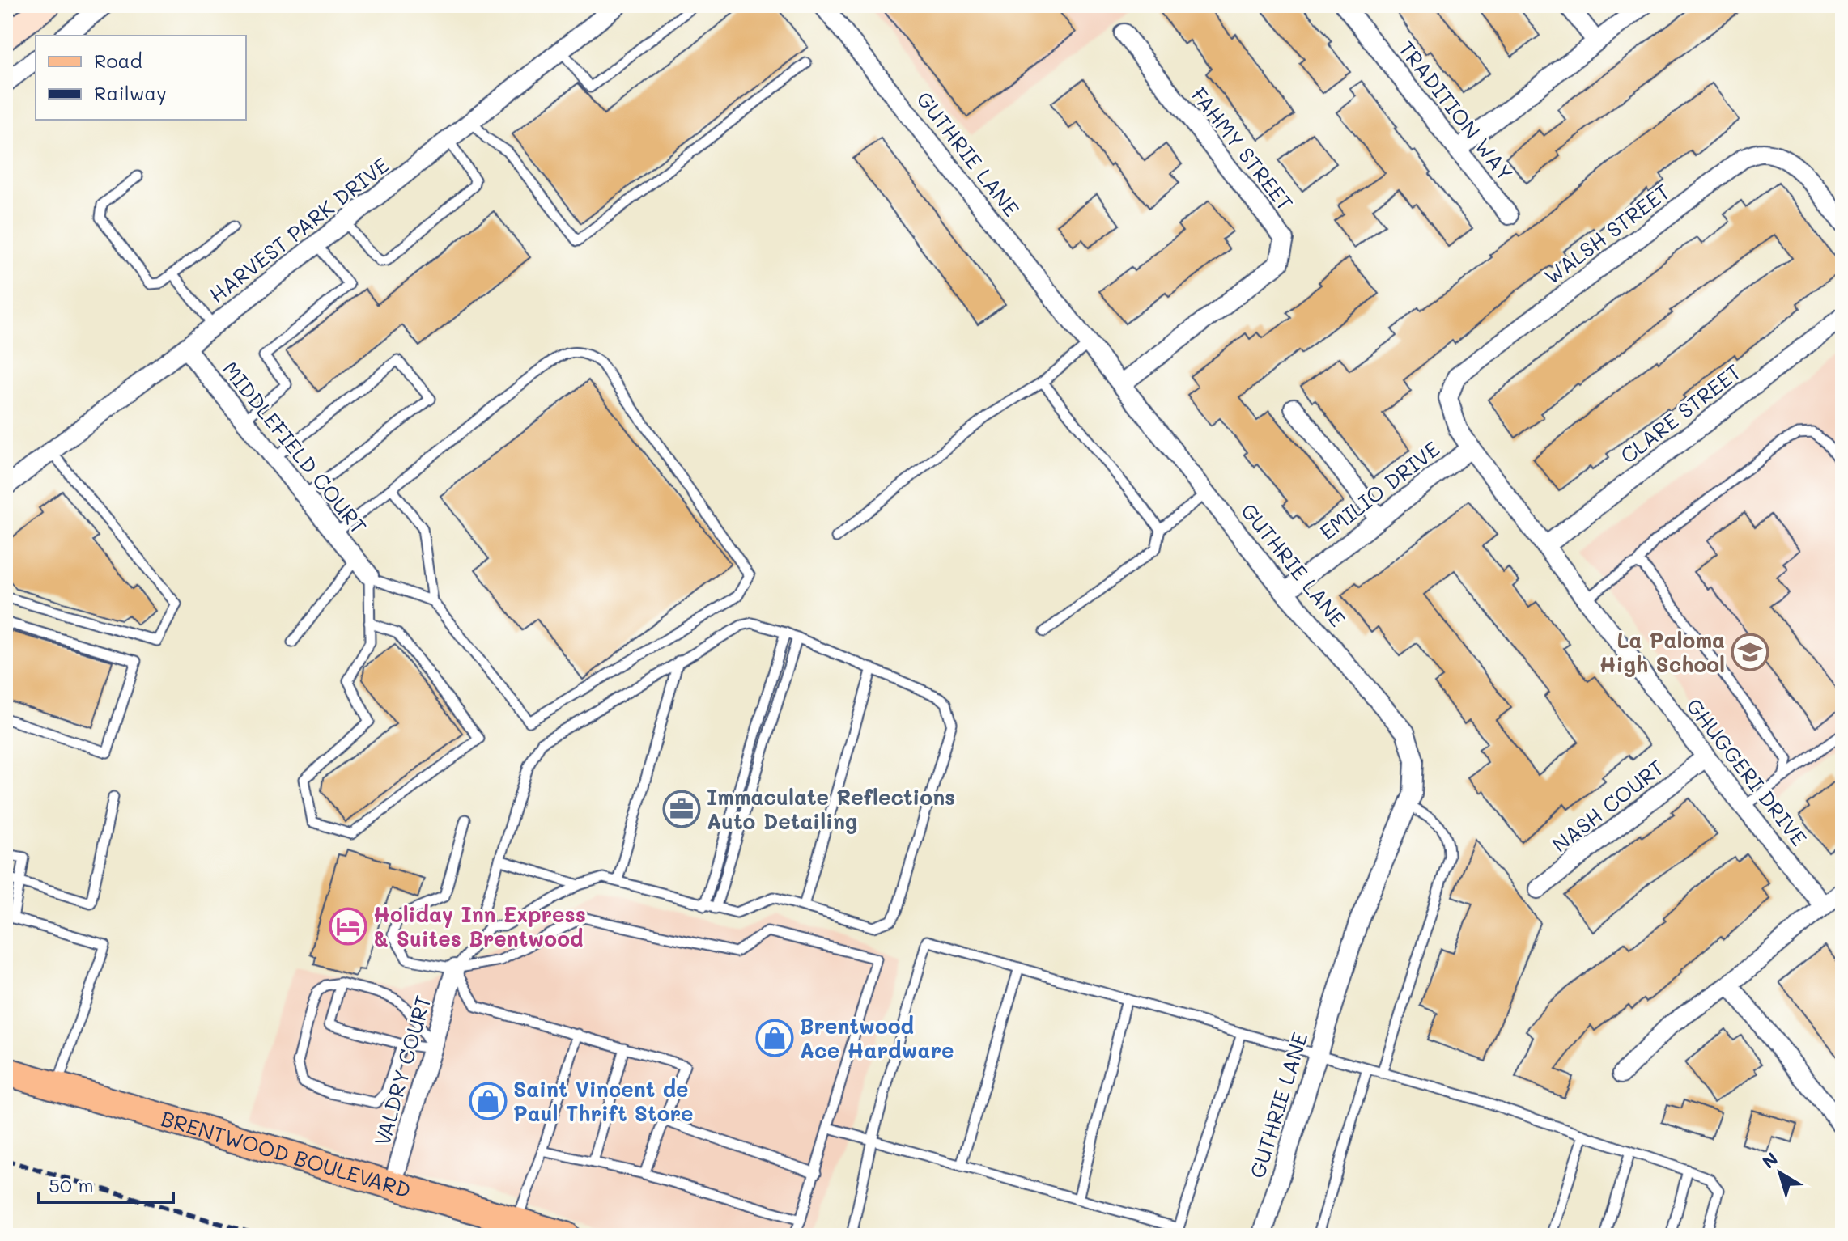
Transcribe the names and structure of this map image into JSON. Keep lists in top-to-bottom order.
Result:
{
  "streets": {
    "main road": ["BRENTWOOD BOULEVARD"],
    "street": [
      "TRADITION WAY",
      "FAHMY STREET",
      "GUTHRIE LANE",
      "HARVEST PARK DRIVE",
      "WALSH STREET",
      "CLARE STREET",
      "MIDDLEFIELD COURT",
      "EMILIO DRIVE",
      "GHUGGERI DRIVE",
      "NASH COURT",
      "VALDRY COURT"
    ]
  },
  "crossings": [
    ["FAHMY STREET", "GUTHRIE LANE"],
    ["GUTHRIE LANE", "EMILIO DRIVE"],
    ["HARVEST PARK DRIVE", "MIDDLEFIELD COURT"],
    ["WALSH STREET", "EMILIO DRIVE"],
    ["WALSH STREET", "GHUGGERI DRIVE"],
    ["CLARE STREET", "GHUGGERI DRIVE"],
    ["EMILIO DRIVE", "GHUGGERI DRIVE"],
    ["GHUGGERI DRIVE", "NASH COURT"],
    ["VALDRY COURT", "BRENTWOOD BOULEVARD"]
  ],
  "places": {
    "school or university": ["La Paloma High School"],
    "office": ["Immaculate Reflections Auto Detailing"],
    "hotel": ["Holiday Inn Express & Suites Brentwood"],
    "shop": ["Brentwood Ace Hardware", "Saint Vincent de Paul Thrift Store"]
  },
  "legend": ["Road", "Railway"],
  "scale_bar": "50 m",
  "north": "top left"
}
